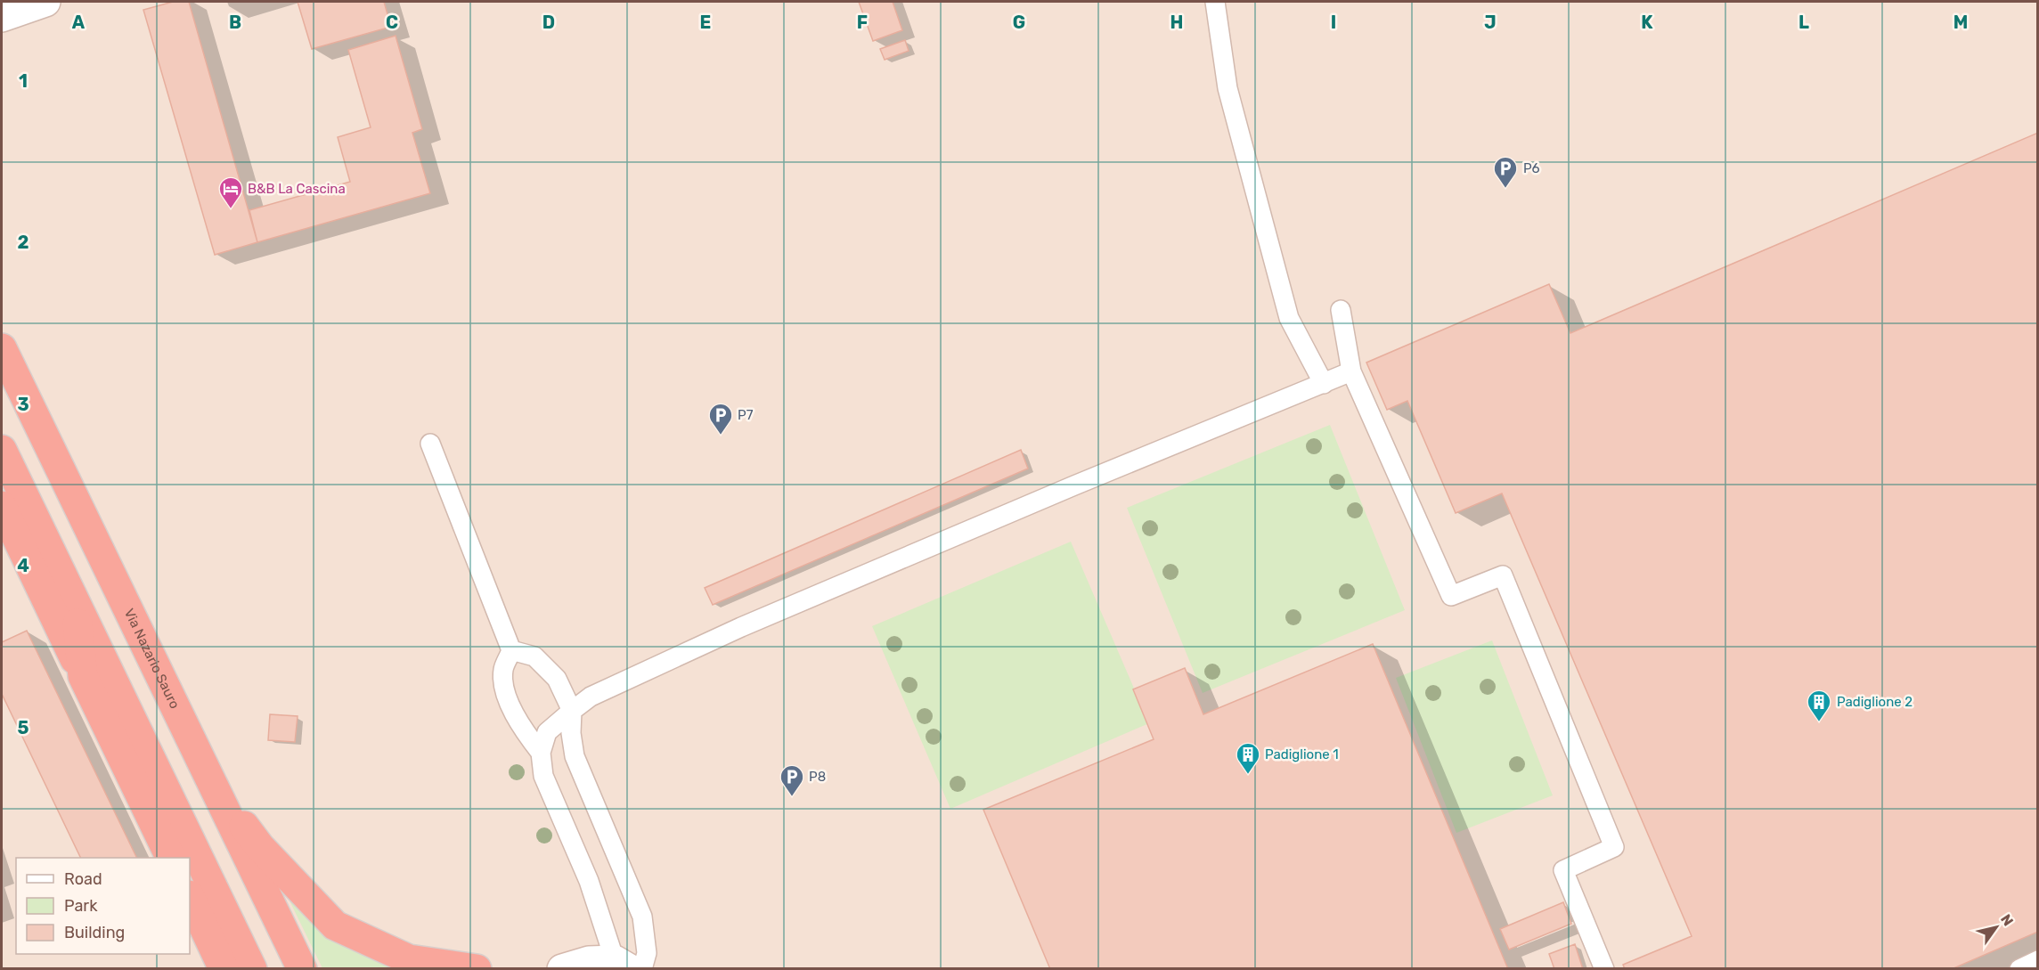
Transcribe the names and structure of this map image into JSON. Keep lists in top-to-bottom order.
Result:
{
  "streets": {
    "highway": ["Via Nazario Sauro"]
  },
  "places": {
    "parking": ["P6", "P7", "P8"],
    "hotel": ["B&B La Cascina"],
    "building": ["Padiglione 2", "Padiglione 1"]
  },
  "legend": ["Road", "Park", "Building"],
  "north": "top right",
  "grid": {
    "columns": [
      "A",
      "B",
      "C",
      "D",
      "E",
      "F",
      "G",
      "H",
      "I",
      "J",
      "K",
      "L",
      "M"
    ],
    "rows": [
      "1",
      "2",
      "3",
      "4",
      "5"
    ]
  }
}
